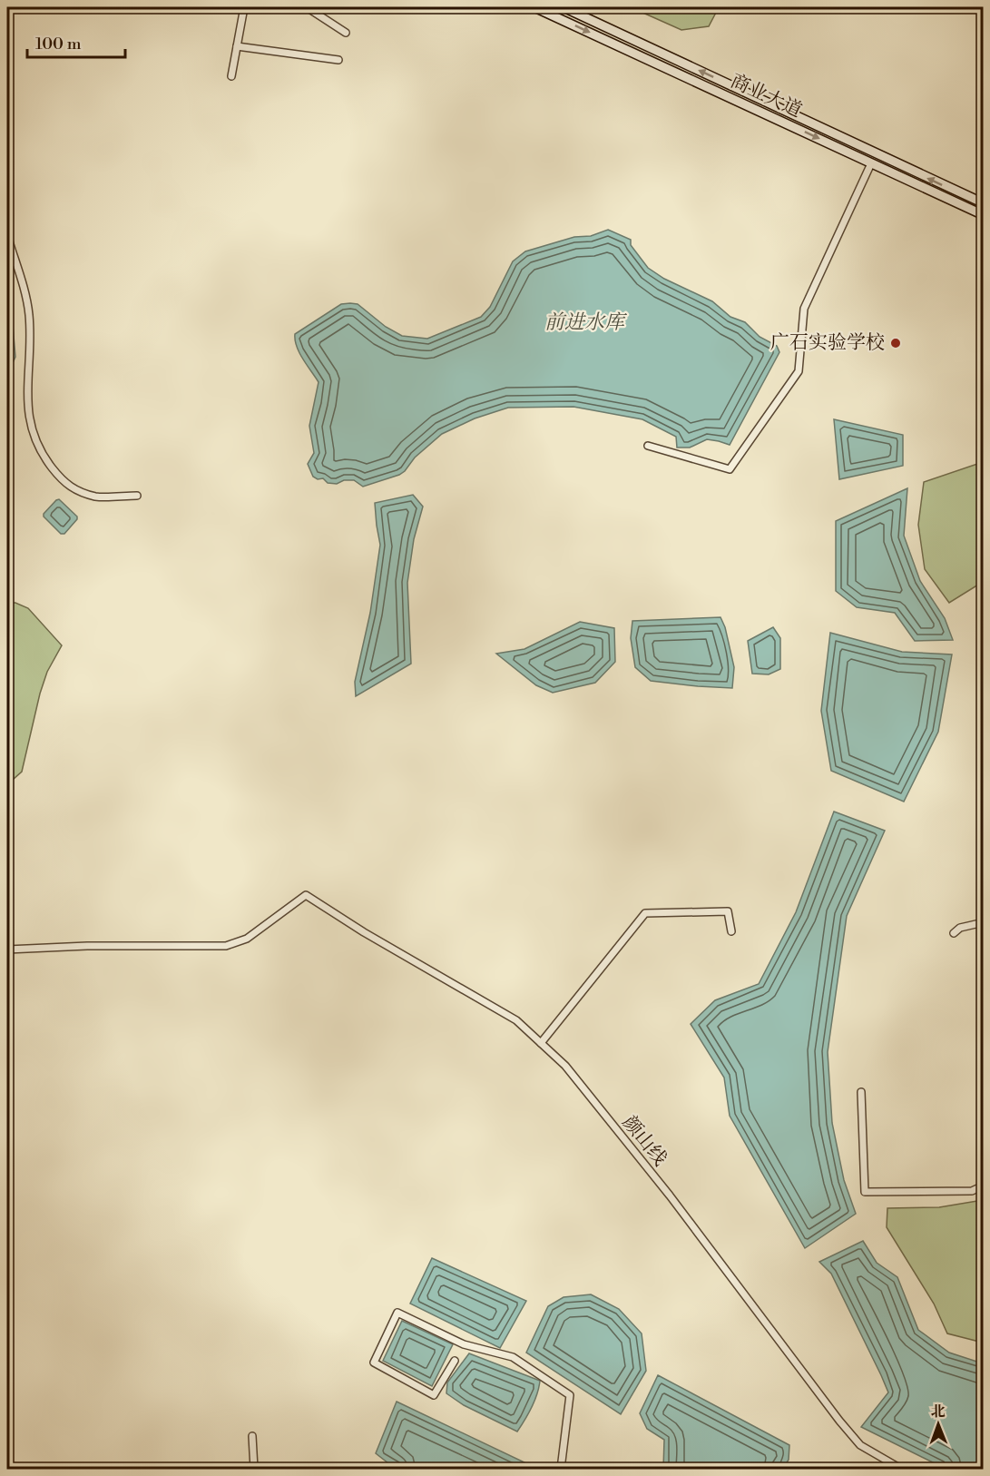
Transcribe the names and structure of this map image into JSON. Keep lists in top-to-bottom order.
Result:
{
  "streets": {
    "main road": ["商业大道"],
    "street": ["颜山线"]
  },
  "water": ["前进水库"],
  "places": ["广石实验学校"],
  "scale_bar": "100 m",
  "north": "top"
}
